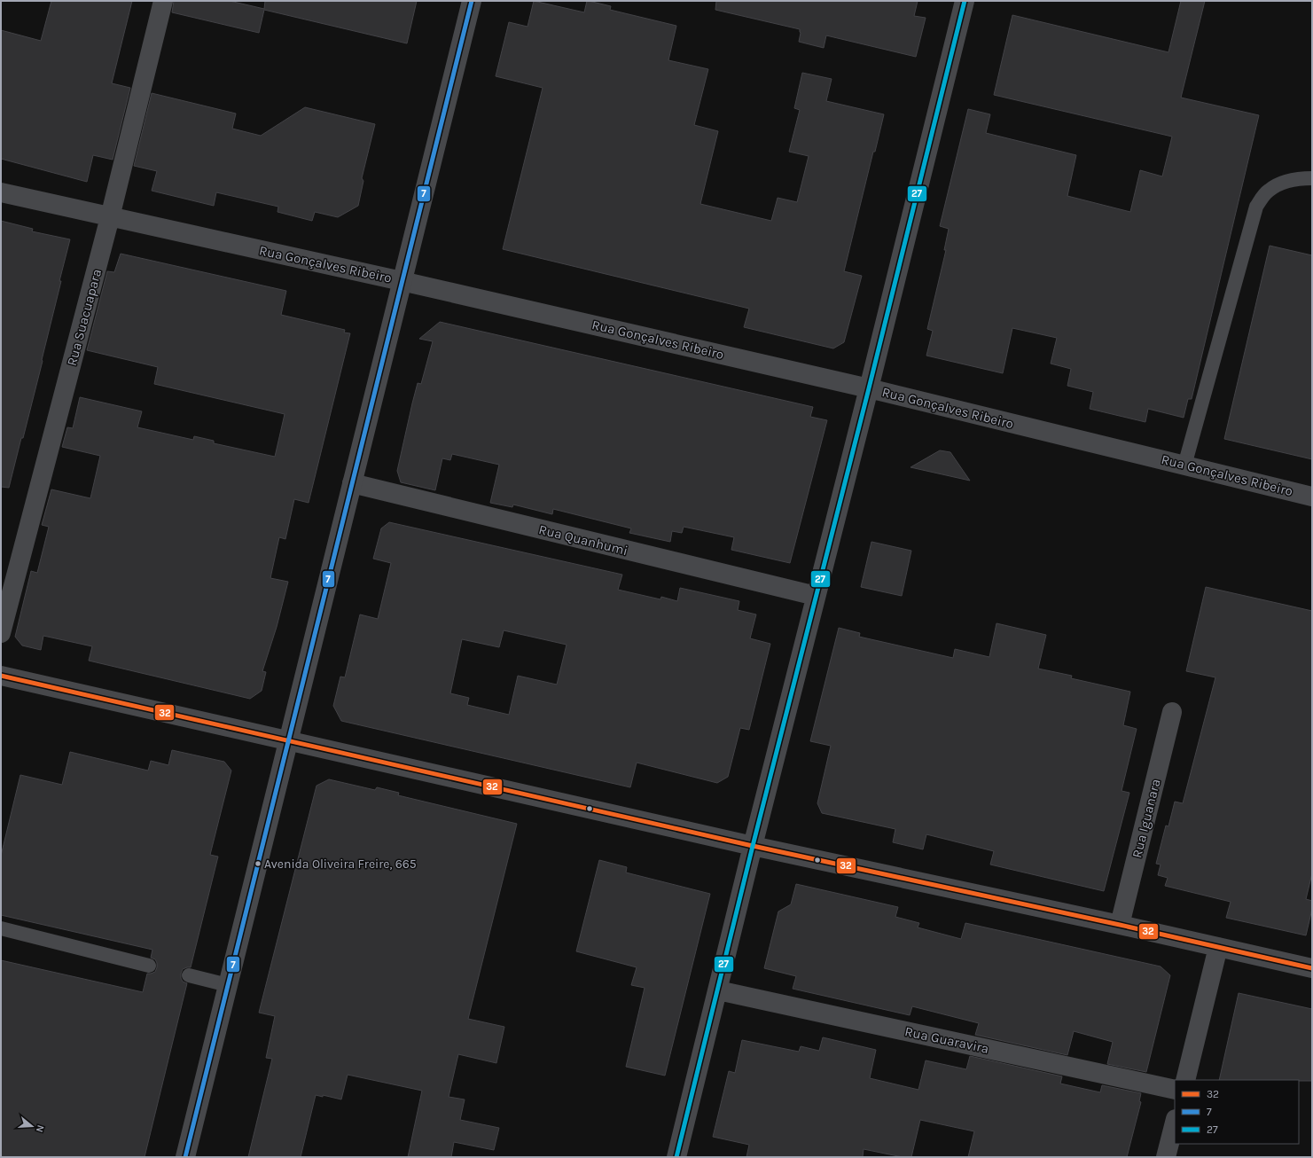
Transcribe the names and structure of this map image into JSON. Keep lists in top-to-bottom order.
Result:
{
  "streets": {
    "street": [
      "Rua Gonçalves Ribeiro",
      "Rua Suacuapara",
      "Rua Quanhumi",
      "Rua Iguanara",
      "Rua Guaravira"
    ]
  },
  "crossings": [
    ["Rua Gonçalves Ribeiro", "Rua Suacuapara"]
  ],
  "places": ["Avenida Oliveira Freire, 665"],
  "lines": ["transit line 7", "transit line 27", "transit line 32"],
  "legend": ["32", "7", "27"],
  "north": "right"
}
